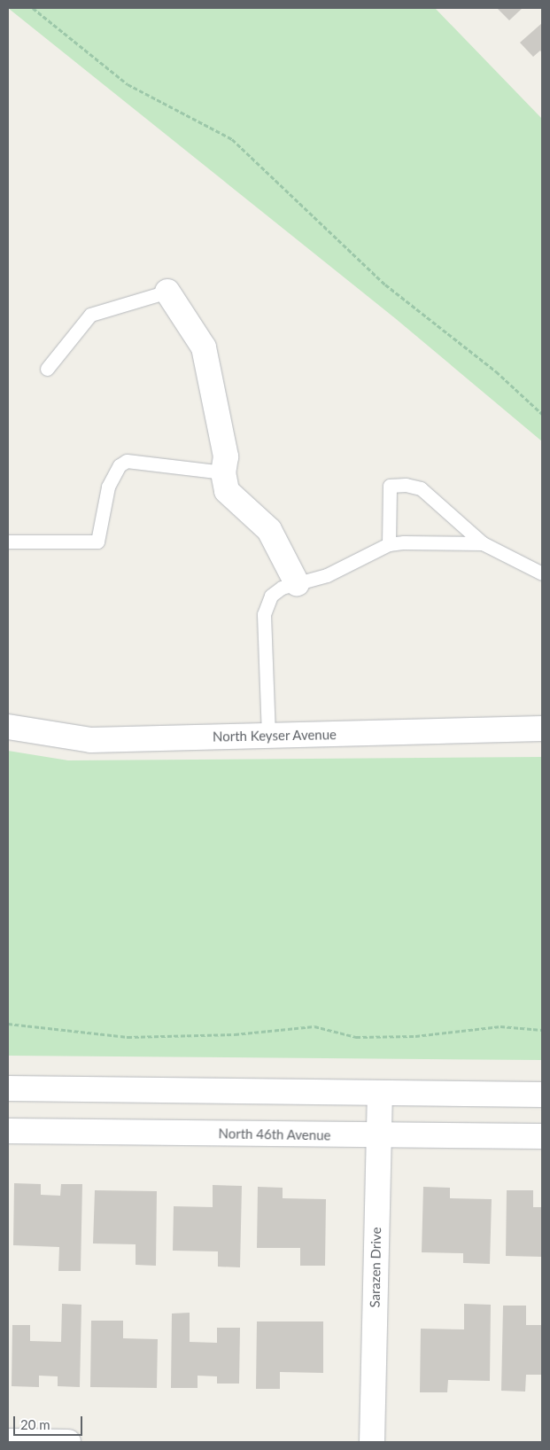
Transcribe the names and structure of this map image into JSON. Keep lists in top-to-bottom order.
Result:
{
  "streets": {
    "street": ["North Keyser Avenue", "North 46th Avenue", "Sarazen Drive"]
  },
  "crossings": [
    ["North 46th Avenue", "Sarazen Drive"]
  ],
  "scale_bar": "20 m"
}
